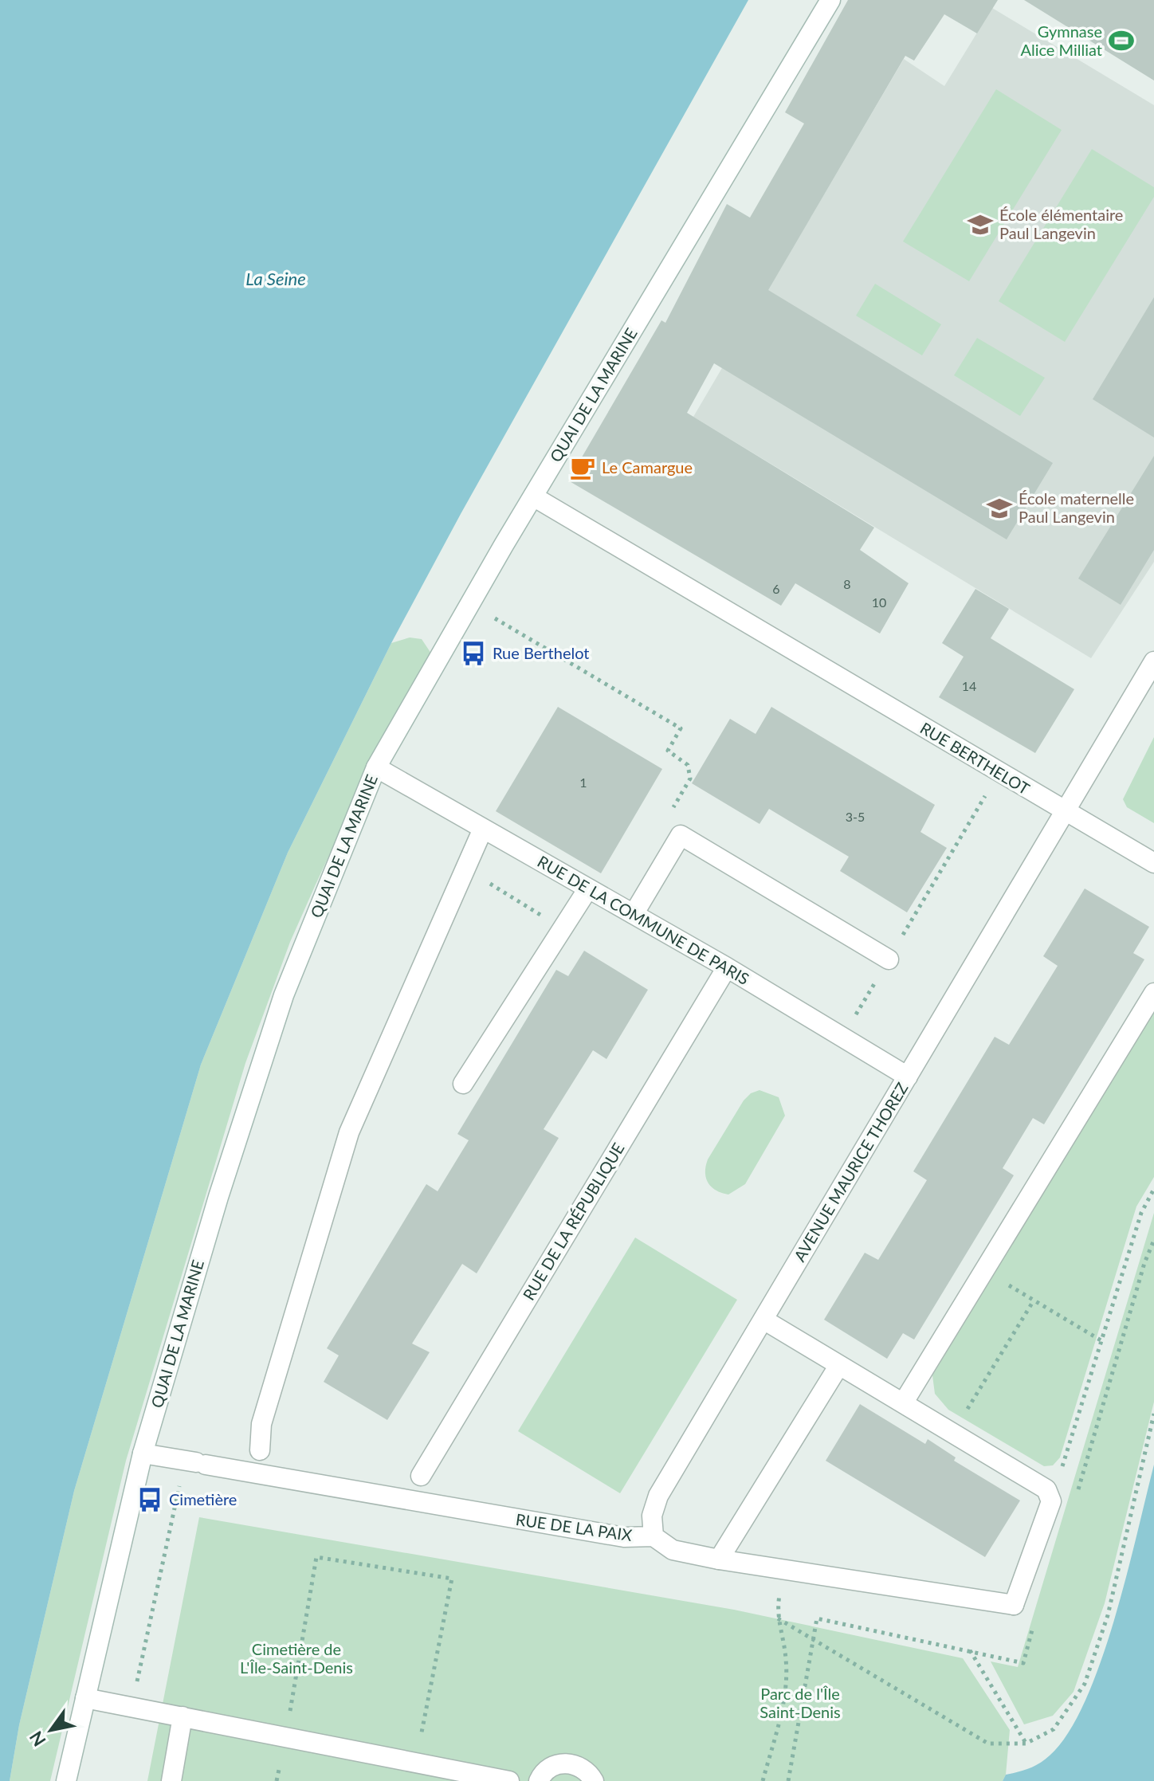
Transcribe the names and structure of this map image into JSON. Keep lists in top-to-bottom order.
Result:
{
  "streets": {
    "street": [
      "QUAI DE LA MARINE",
      "RUE BERTHELOT",
      "RUE DE LA COMMUNE DE PARIS",
      "AVENUE MAURICE THOREZ",
      "RUE DE LA RÉPUBLIQUE",
      "RUE DE LA PAIX"
    ]
  },
  "crossings": [
    ["QUAI DE LA MARINE", "RUE BERTHELOT"],
    ["QUAI DE LA MARINE", "RUE DE LA COMMUNE DE PARIS"],
    ["QUAI DE LA MARINE", "RUE DE LA PAIX"],
    ["RUE BERTHELOT", "AVENUE MAURICE THOREZ"],
    ["RUE DE LA COMMUNE DE PARIS", "AVENUE MAURICE THOREZ"],
    ["RUE DE LA COMMUNE DE PARIS", "RUE DE LA RÉPUBLIQUE"],
    ["AVENUE MAURICE THOREZ", "RUE DE LA PAIX"]
  ],
  "water": ["La Seine"],
  "parks": ["Cimetière de L'Île-Saint-Denis", "Parc de l'Île Saint-Denis"],
  "places": {
    "sports": ["Gymnase Alice Milliat"],
    "school or university": ["École élémentaire Paul Langevin", "École maternelle Paul Langevin"],
    "cafe": ["Le Camargue"],
    "bus stop": ["Rue Berthelot", "Cimetière"]
  },
  "house_numbers": [
    "8",
    "6",
    "10",
    "14",
    "1",
    "3-5"
  ],
  "north": "bottom left"
}
